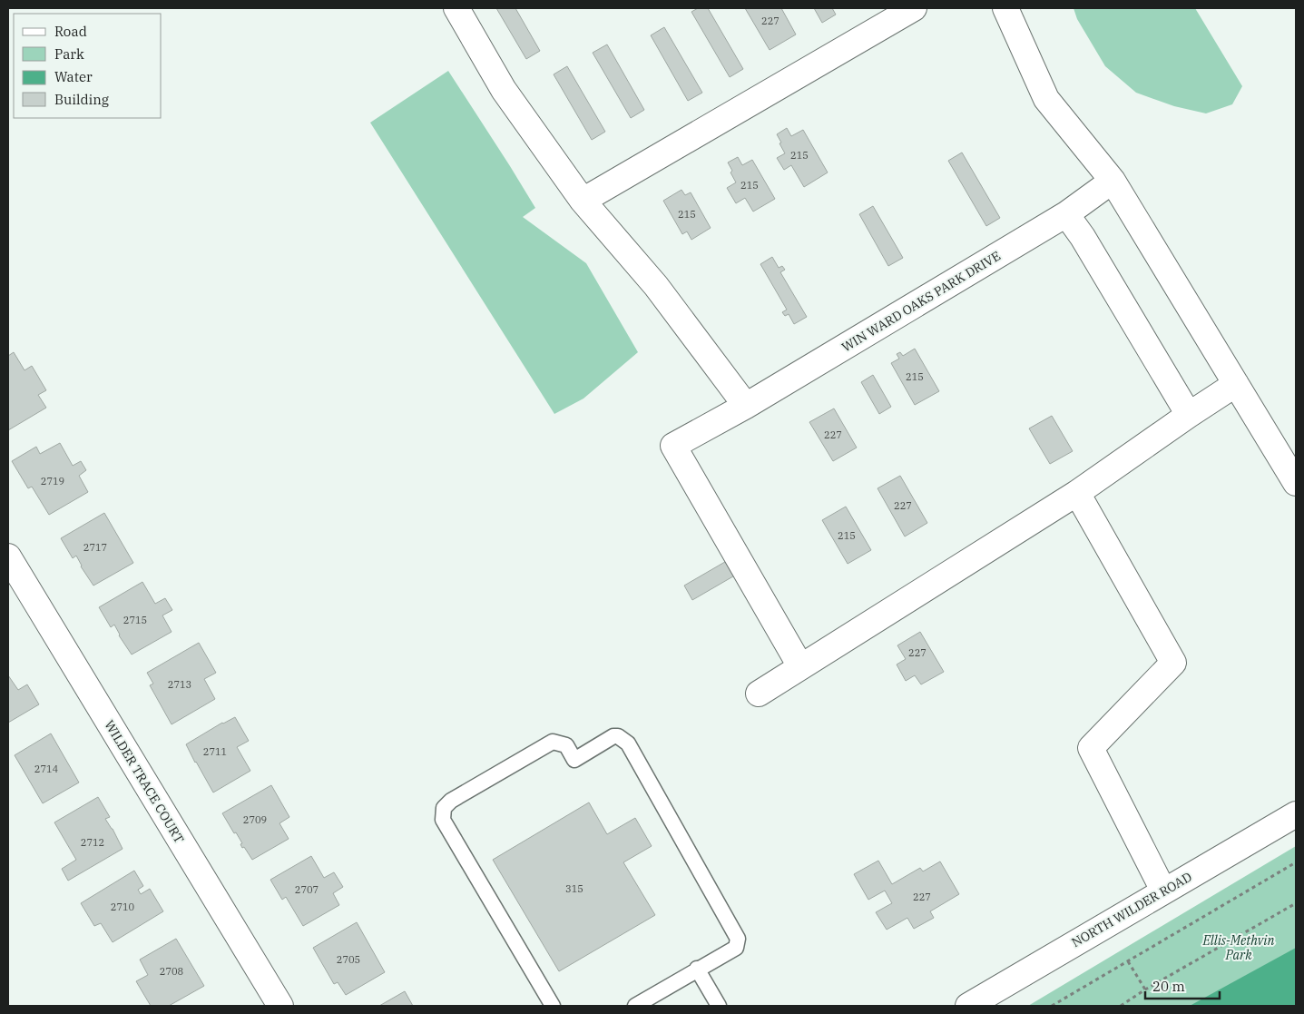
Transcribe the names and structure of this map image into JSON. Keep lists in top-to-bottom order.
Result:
{
  "streets": {
    "street": ["WIN WARD OAKS PARK DRIVE", "WILDER TRACE COURT", "NORTH WILDER ROAD"]
  },
  "parks": ["Ellis-Methvin Park"],
  "house_numbers": [
    "227",
    "215",
    "215",
    "215",
    "215",
    "227",
    "2719",
    "227",
    "215",
    "2717",
    "2715",
    "227",
    "2713",
    "2711",
    "2714",
    "2709",
    "2712",
    "315",
    "2707",
    "227",
    "2710",
    "2705",
    "2708"
  ],
  "legend": [
    "Road",
    "Park",
    "Water",
    "Building"
  ],
  "scale_bar": "20 m"
}
